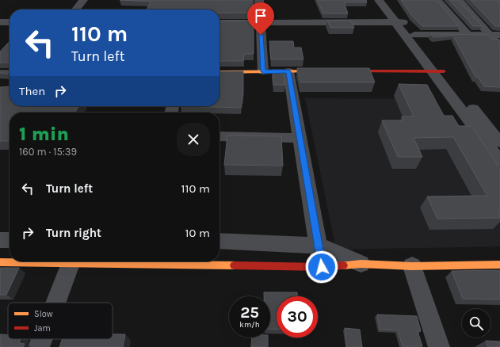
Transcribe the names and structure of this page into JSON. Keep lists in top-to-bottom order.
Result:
{
  "legend": ["Slow", "Jam"],
  "page": {
    "turn": ["110 m", "Turn left"],
    "then": "Then",
    "heading": ["1 min", "160 m · 15:39"],
    "list": [
      {
        "name": "Turn left",
        "value": "110 m"
      },
      {
        "name": "Turn right",
        "value": "10 m"
      }
    ],
    "speed": "25 km/h",
    "limit": "30"
  }
}
